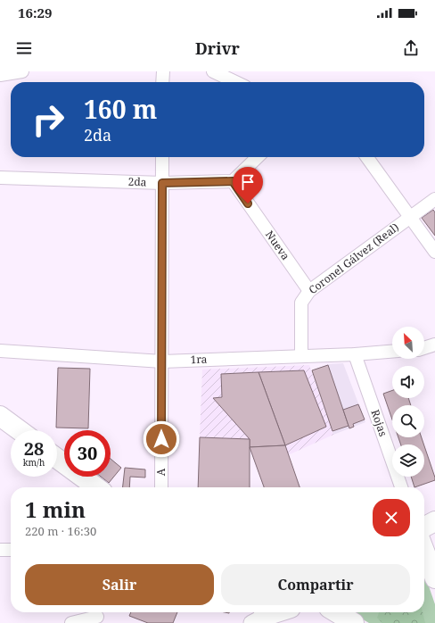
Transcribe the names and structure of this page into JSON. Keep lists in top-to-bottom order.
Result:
{
  "streets": {
    "street": [
      "2da",
      "Nueva",
      "Coronel Gálvez (Real)",
      "1ra",
      "Rojas",
      "A"
    ]
  },
  "crossings": [
    ["2da", "Nueva"],
    ["2da", "A"],
    ["Nueva", "Coronel Gálvez (Real)"],
    ["Coronel Gálvez (Real)", "1ra"],
    ["1ra", "Rojas"],
    ["1ra", "A"]
  ],
  "north": "top left",
  "page": {
    "status": "16:29",
    "header": "Drivr",
    "turn": ["160 m", "2da"],
    "speed": "28 km/h",
    "limit": "30",
    "heading": ["1 min", "220 m · 16:30"],
    "buttons": ["Salir", "Compartir"]
  }
}
